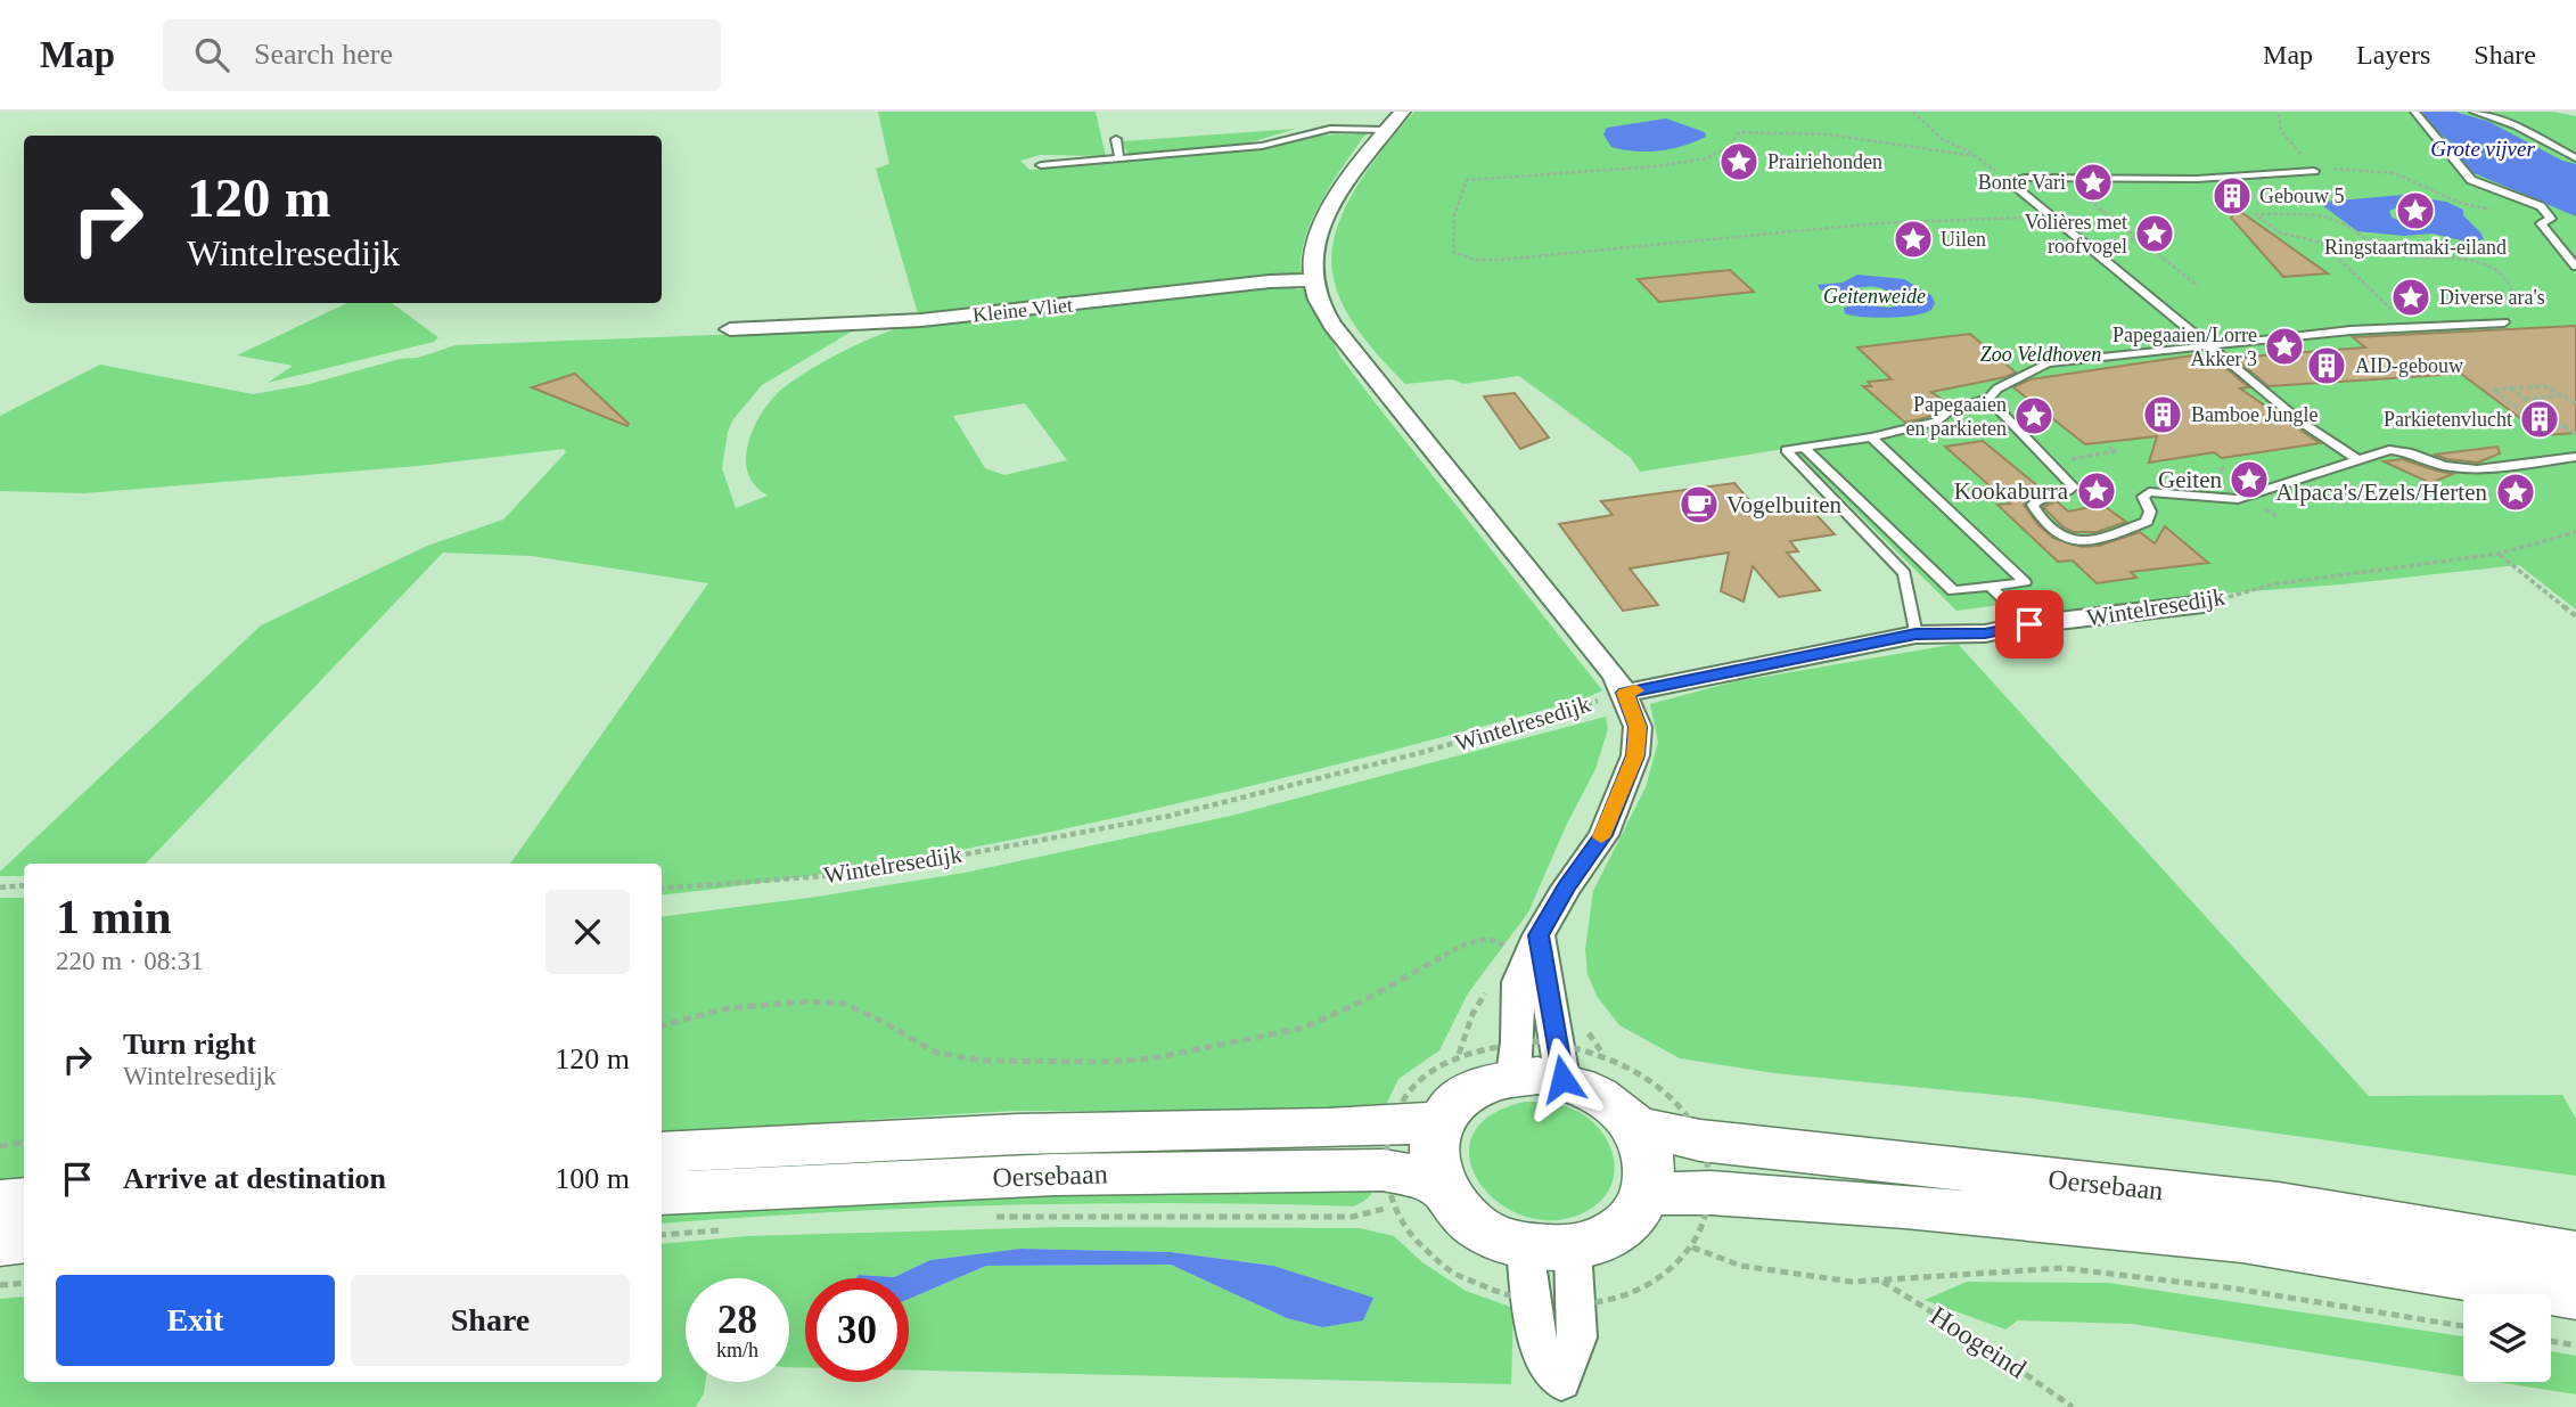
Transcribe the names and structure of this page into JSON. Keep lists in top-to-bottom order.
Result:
{
  "streets": {
    "main road": ["Oersebaan"],
    "street": ["Kleine Vliet", "Wintelresedijk"],
    "path": ["Hoogeind"]
  },
  "water": ["Grote vijver"],
  "parks": ["Geitenweide", "Zoo Veldhoven"],
  "places": {
    "place": [
      "Prairiehonden",
      "Bonte Vari",
      "Ringstaartmaki-eiland",
      "Volières met roofvogel",
      "Uilen",
      "Diverse ara's",
      "Papegaaien/Lorre Akker 3",
      "Papegaaien en parkieten",
      "Geiten",
      "Kookaburra",
      "Alpaca's/Ezels/Herten"
    ],
    "building": [
      "Gebouw 5",
      "AID-gebouw",
      "Bamboe Jungle",
      "Parkietenvlucht"
    ],
    "cafe": ["Vogelbuiten"]
  },
  "page": {
    "header": "Map",
    "search": "Search here",
    "nav": ["Map", "Layers", "Share"],
    "turn": ["120 m", "Wintelresedijk"],
    "heading": ["1 min", "220 m · 08:31"],
    "list": [
      {
        "name": "Turn right",
        "note": "Wintelresedijk",
        "value": "120 m"
      },
      {
        "name": "Arrive at destination",
        "value": "100 m"
      }
    ],
    "buttons": ["Exit", "Share"],
    "speed": "28 km/h",
    "limit": "30"
  }
}
